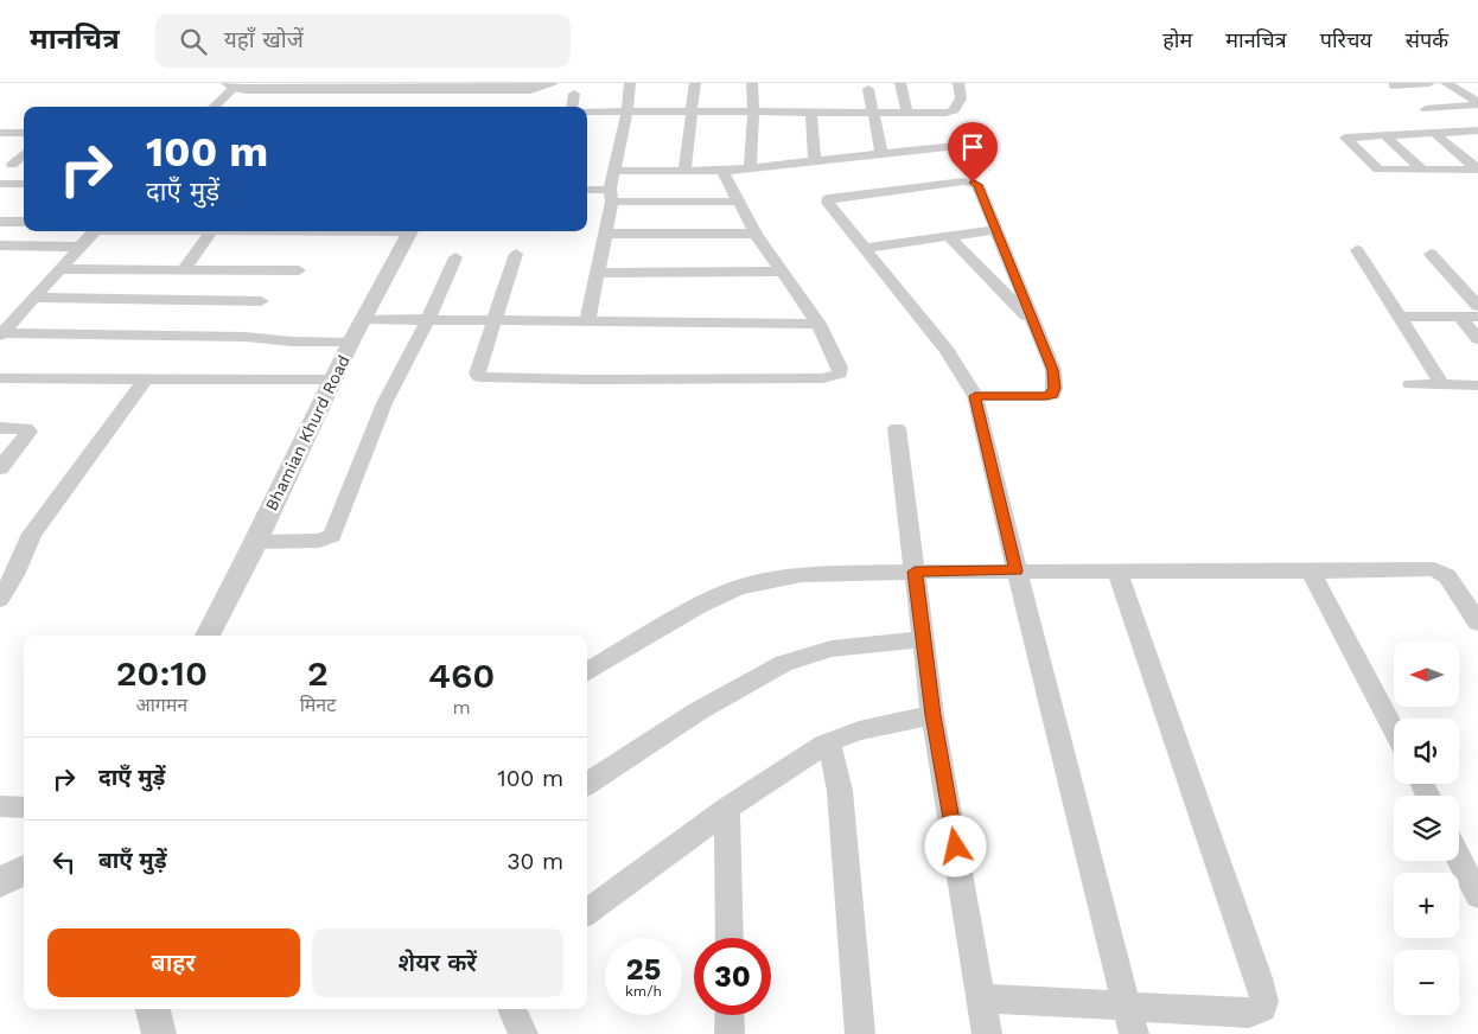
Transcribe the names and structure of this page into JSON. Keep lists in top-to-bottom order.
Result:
{
  "streets": {
    "street": ["Bhamian Khurd Road"]
  },
  "north": "left",
  "page": {
    "header": "मानचित्र",
    "search": "यहाँ खोजें",
    "nav": [
      "होम",
      "मानचित्र",
      "परिचय",
      "संपर्क"
    ],
    "turn": ["100 m", "दाएँ मुड़ें"],
    "eta": [
      "20:10",
      "आगमन",
      "2",
      "मिनट",
      "460",
      "m"
    ],
    "map_buttons": ["+", "−"],
    "list": [
      {
        "name": "दाएँ मुड़ें",
        "value": "100 m"
      },
      {
        "name": "बाएँ मुड़ें",
        "value": "30 m"
      }
    ],
    "buttons": ["बाहर", "शेयर करें"],
    "speed": "25 km/h",
    "limit": "30"
  }
}
